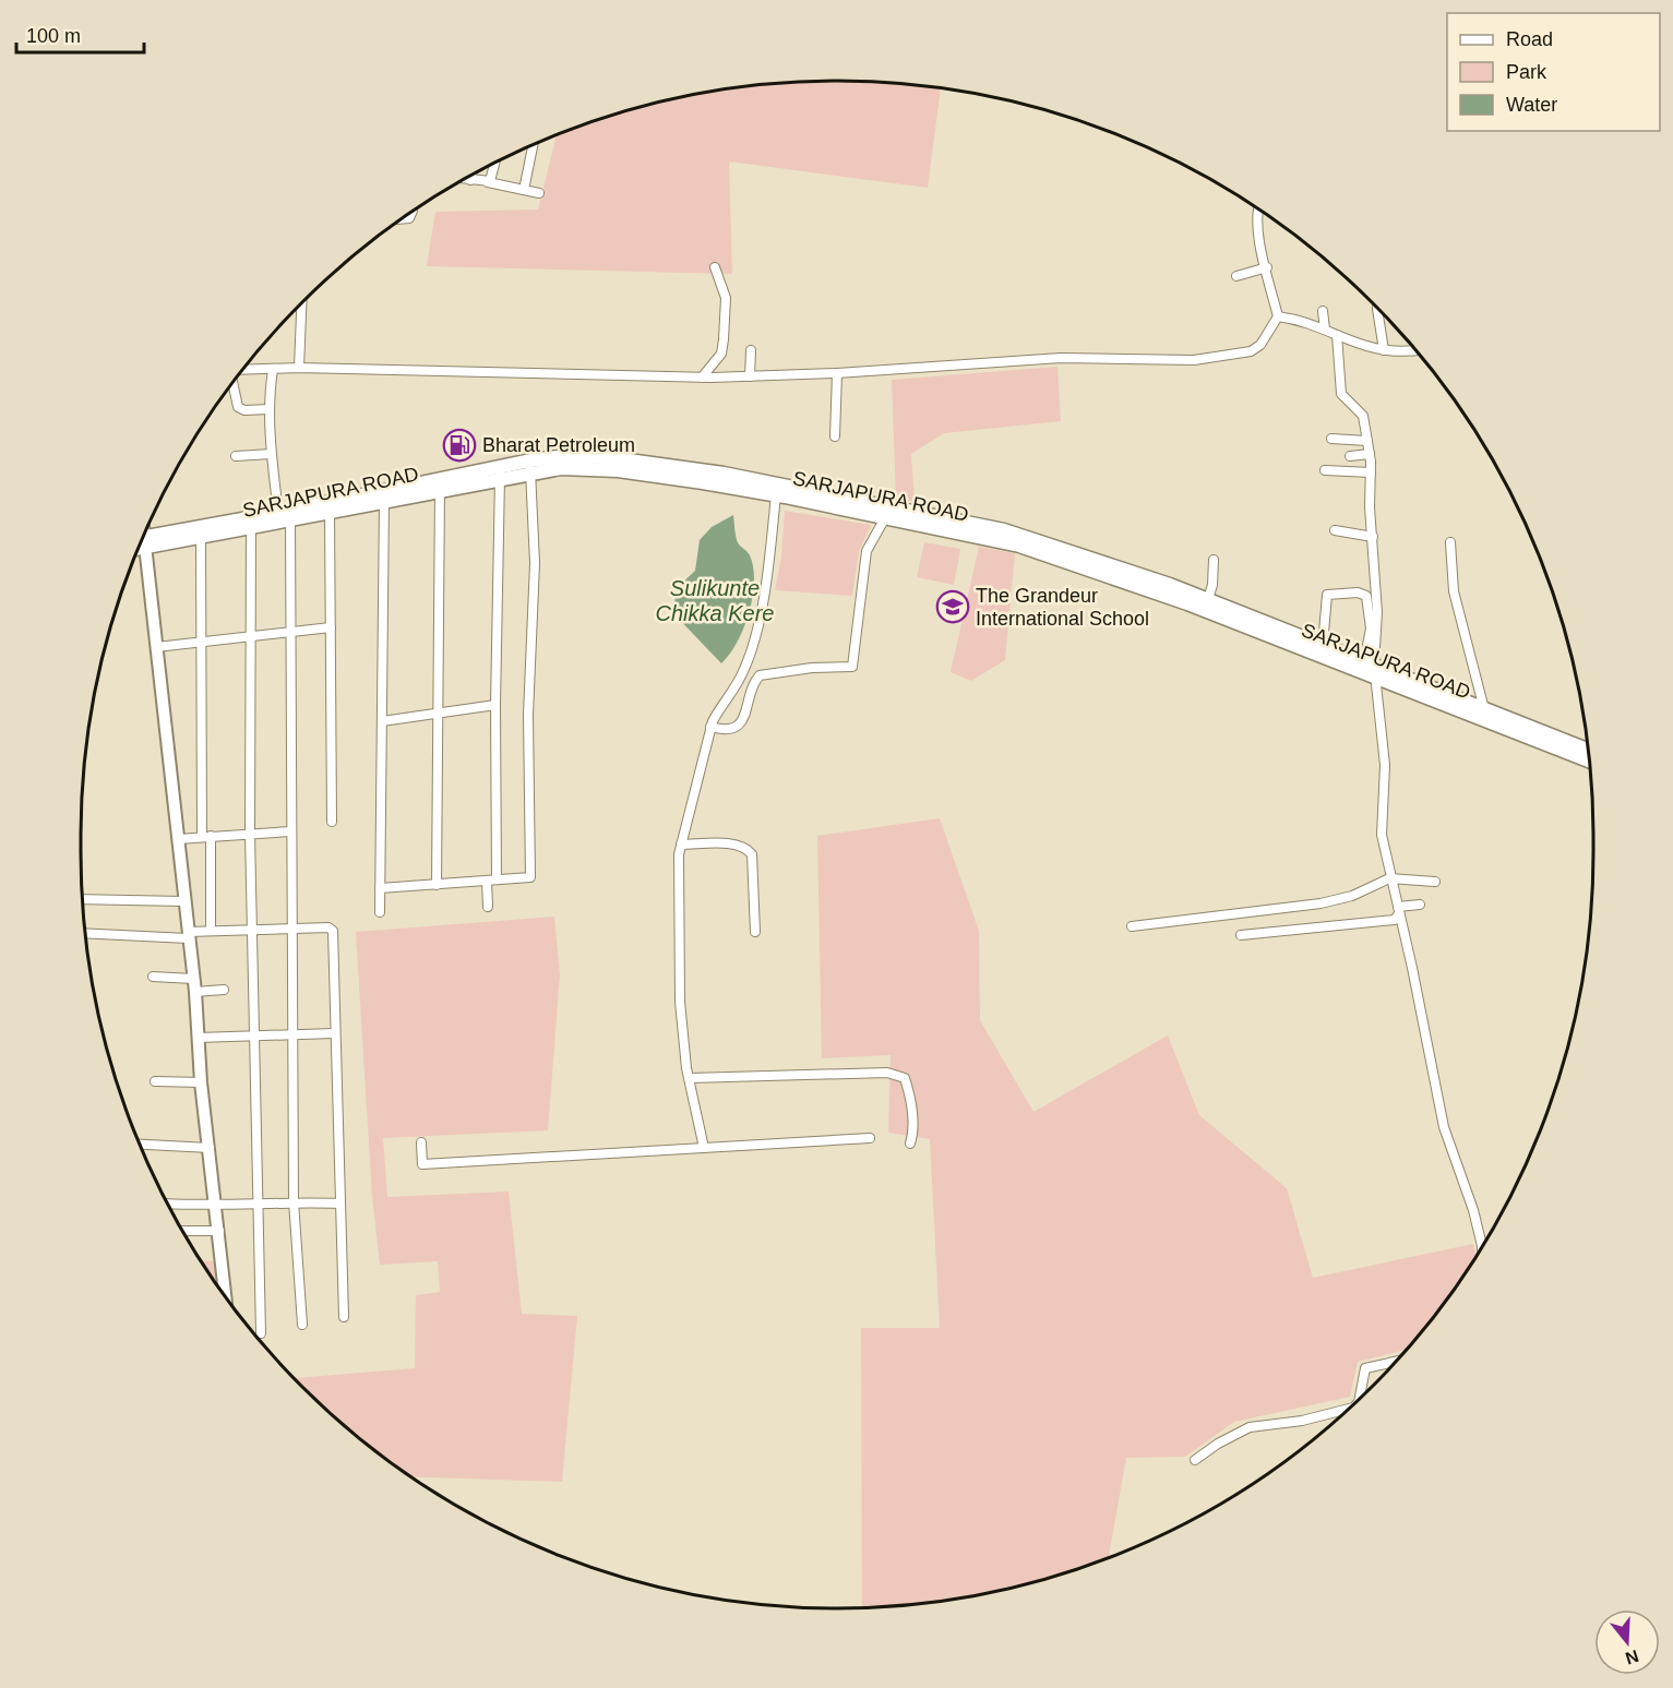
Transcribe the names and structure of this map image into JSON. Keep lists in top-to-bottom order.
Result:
{
  "streets": {
    "main road": ["SARJAPURA ROAD"]
  },
  "water": ["Sulikunte Chikka Kere"],
  "places": {
    "fuel station": ["Bharat Petroleum"],
    "school or university": ["The Grandeur International School"]
  },
  "legend": ["Road", "Park", "Water"],
  "scale_bar": "100 m",
  "north": "bottom"
}
